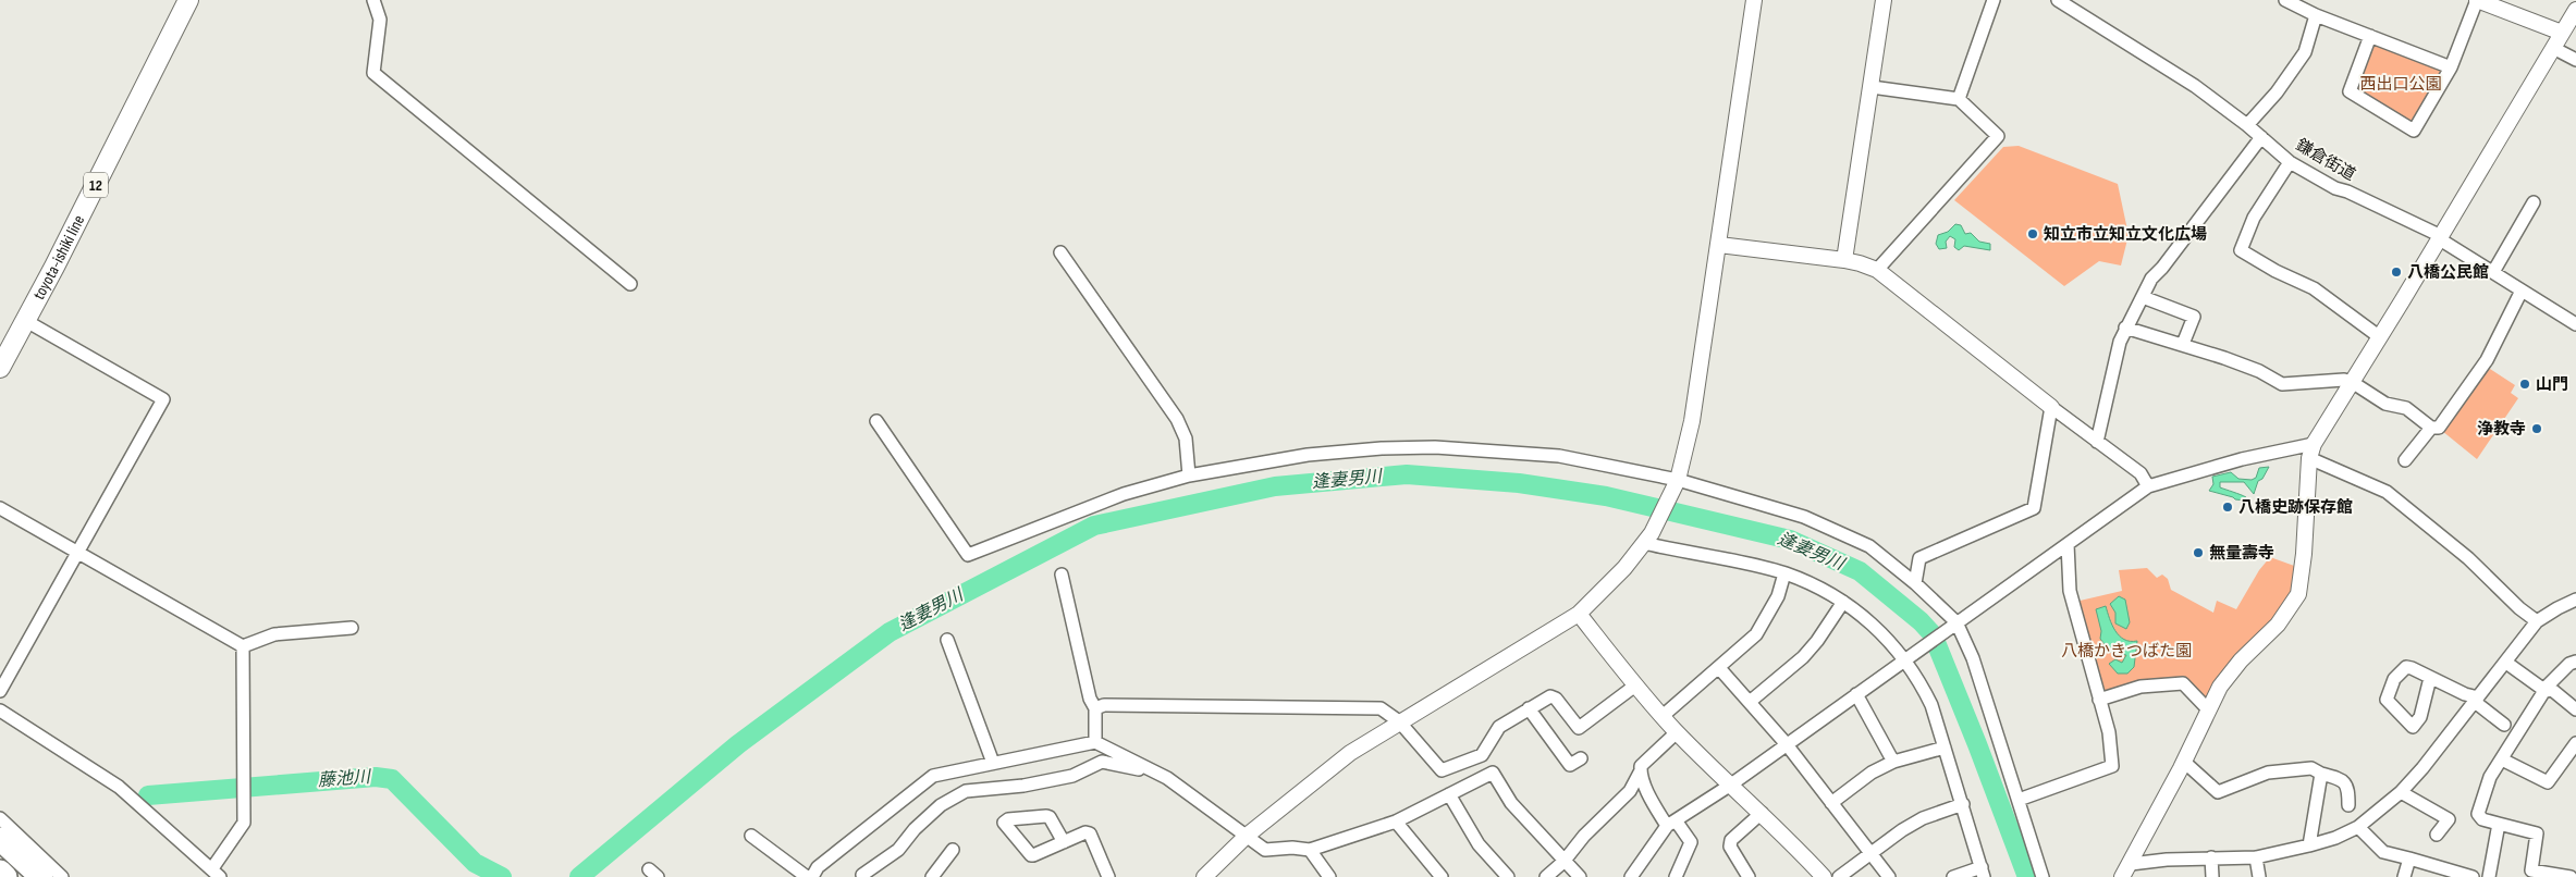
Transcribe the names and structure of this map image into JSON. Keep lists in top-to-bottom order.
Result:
{
  "streets": {
    "main road": ["12", "toyota-ishiki line"],
    "street": ["鎌倉街道"]
  },
  "water": ["逢妻男川", "藤池川"],
  "parks": ["西出口公園", "八橋かきつばた園"],
  "places": [
    "知立市立知立文化広場",
    "八橋公民館",
    "山門",
    "浄教寺",
    "八橋史跡保存館",
    "無量壽寺"
  ]
}
